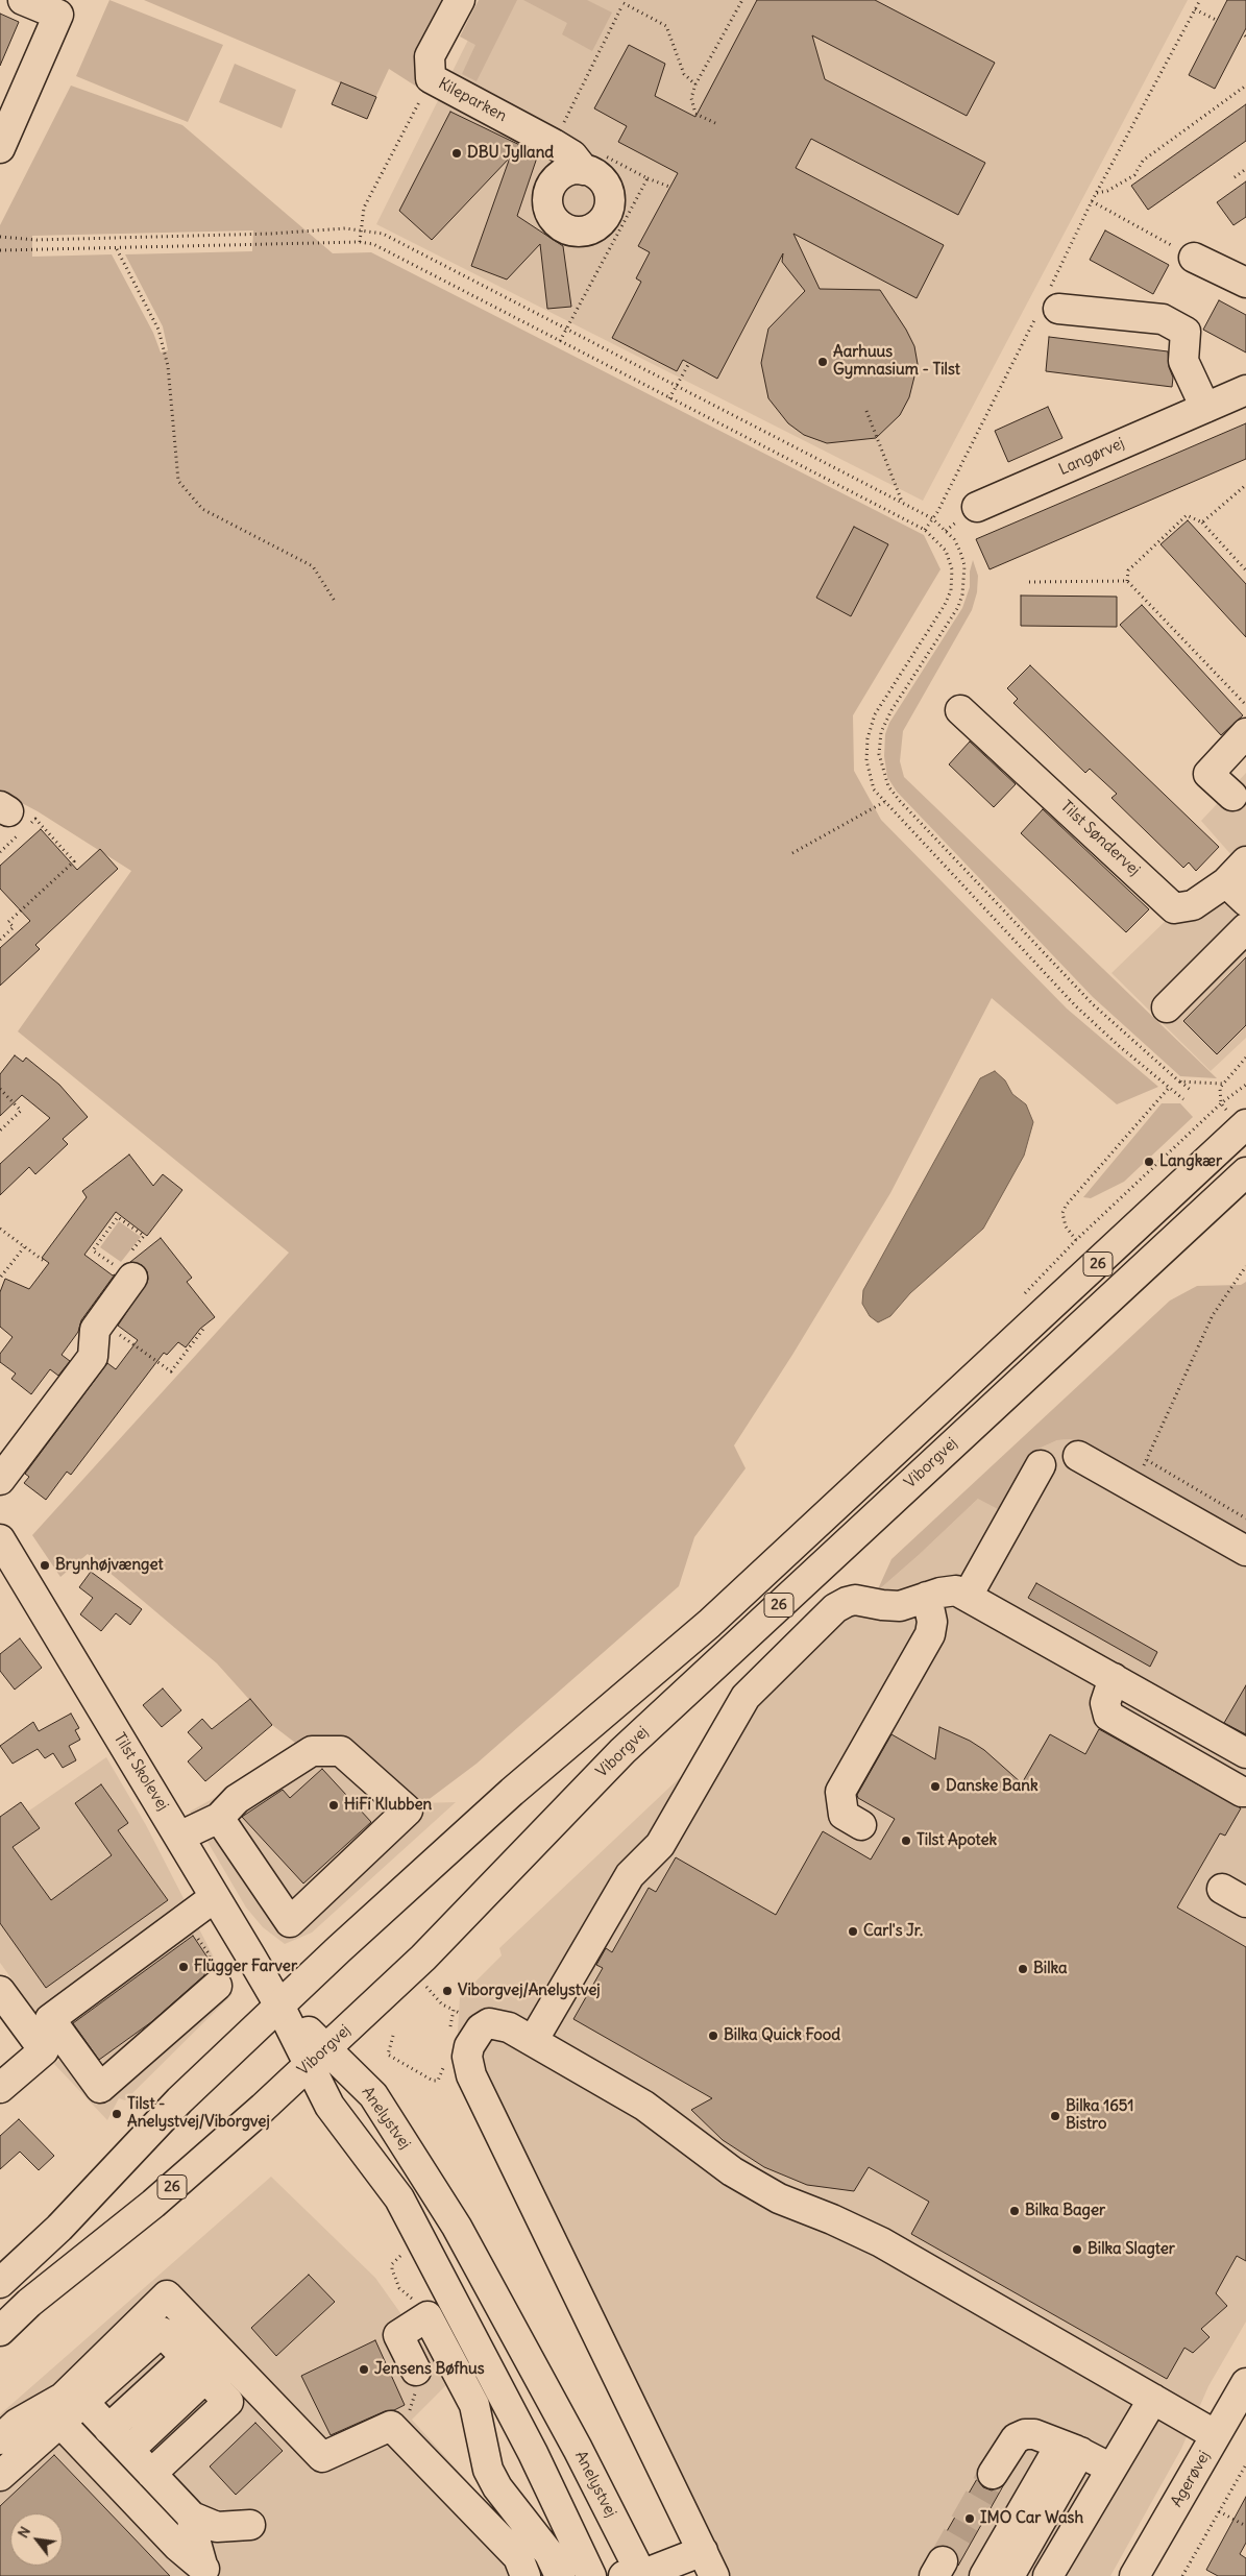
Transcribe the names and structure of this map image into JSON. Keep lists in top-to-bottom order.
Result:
{
  "streets": {
    "street": [
      "Kileparken",
      "Langørvej",
      "Tilst Søndervej",
      "26",
      "Viborgvej",
      "Tilst Skolevej",
      "Anelystvej",
      "Agerøvej"
    ]
  },
  "crossings": [
    ["Viborgvej", "Tilst Skolevej"],
    ["Viborgvej", "Anelystvej"],
    ["Tilst Skolevej", "Anelystvej"]
  ],
  "places": [
    "DBU Jylland",
    "Aarhuus Gymnasium - Tilst",
    "Langkær",
    "Brynhøjvænget",
    "Danske Bank",
    "HiFi Klubben",
    "Tilst Apotek",
    "Carl's Jr.",
    "Flügger Farver",
    "Bilka",
    "Viborgvej/Anelystvej",
    "Bilka Quick Food",
    "Tilst - Anelystvej/Viborgvej",
    "Bilka 1651 Bistro",
    "Bilka Bager",
    "Bilka Slagter",
    "Jensens Bøfhus",
    "IMO Car Wash"
  ],
  "north": "top left"
}
